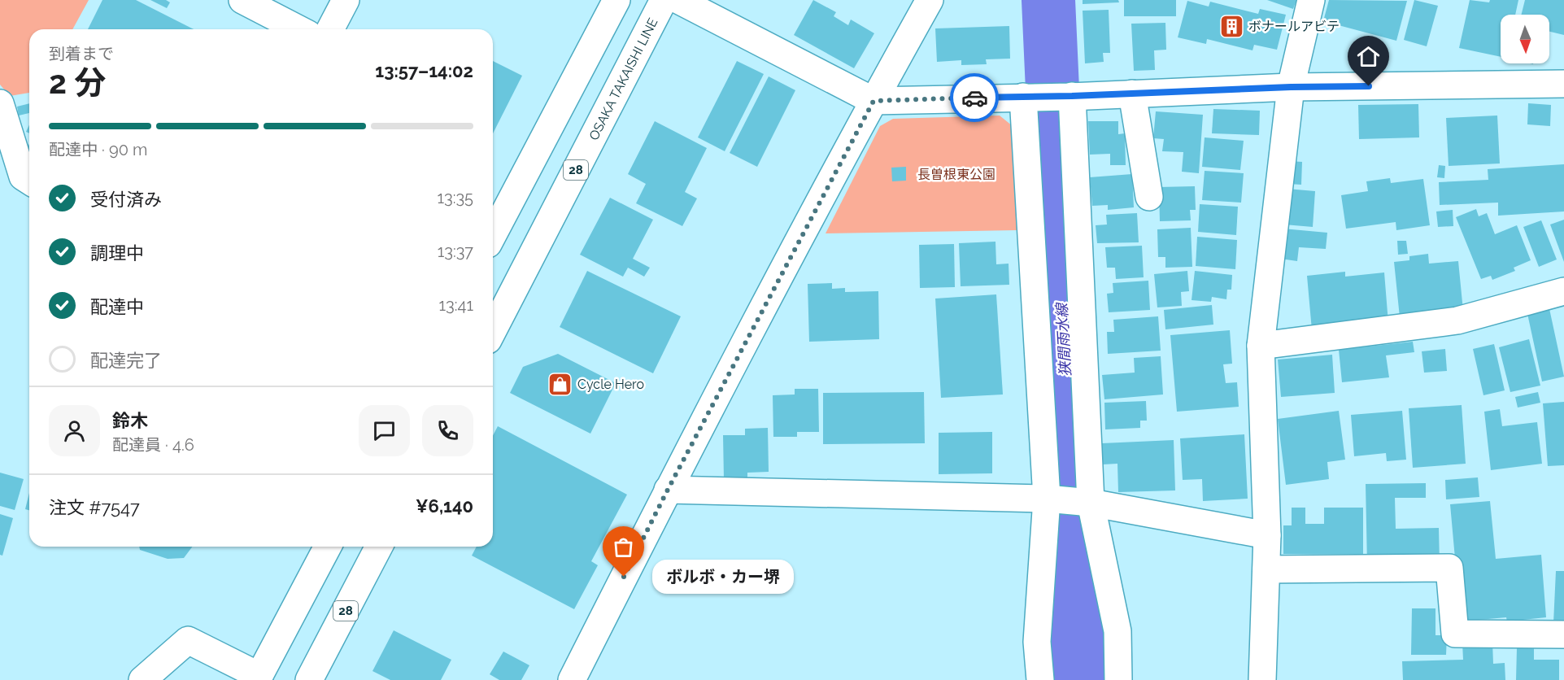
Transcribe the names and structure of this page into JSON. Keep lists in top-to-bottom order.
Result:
{
  "streets": {
    "street": ["OSAKA TAKAISHI LINE", "28"]
  },
  "water": ["狭間雨水線"],
  "parks": ["長曽根東公園"],
  "places": {
    "building": ["ボナールアビテ"],
    "shop": ["Cycle Hero"],
    "other": ["ボルボ・カー堺"]
  },
  "north": "bottom",
  "page": {
    "heading": ["2 分", "到着まで", "13:57–14:02"],
    "panel": [
      "鈴木",
      "配達員 · 4.6",
      "注文 #7547",
      "¥6,140"
    ],
    "bar": "配達中 · 90 m",
    "list": [
      ["受付済み", "13:35"],
      ["調理中", "13:37"],
      ["配達中", "13:41"],
      "配達完了"
    ],
    "bubble": "ボルボ・カー堺"
  }
}
